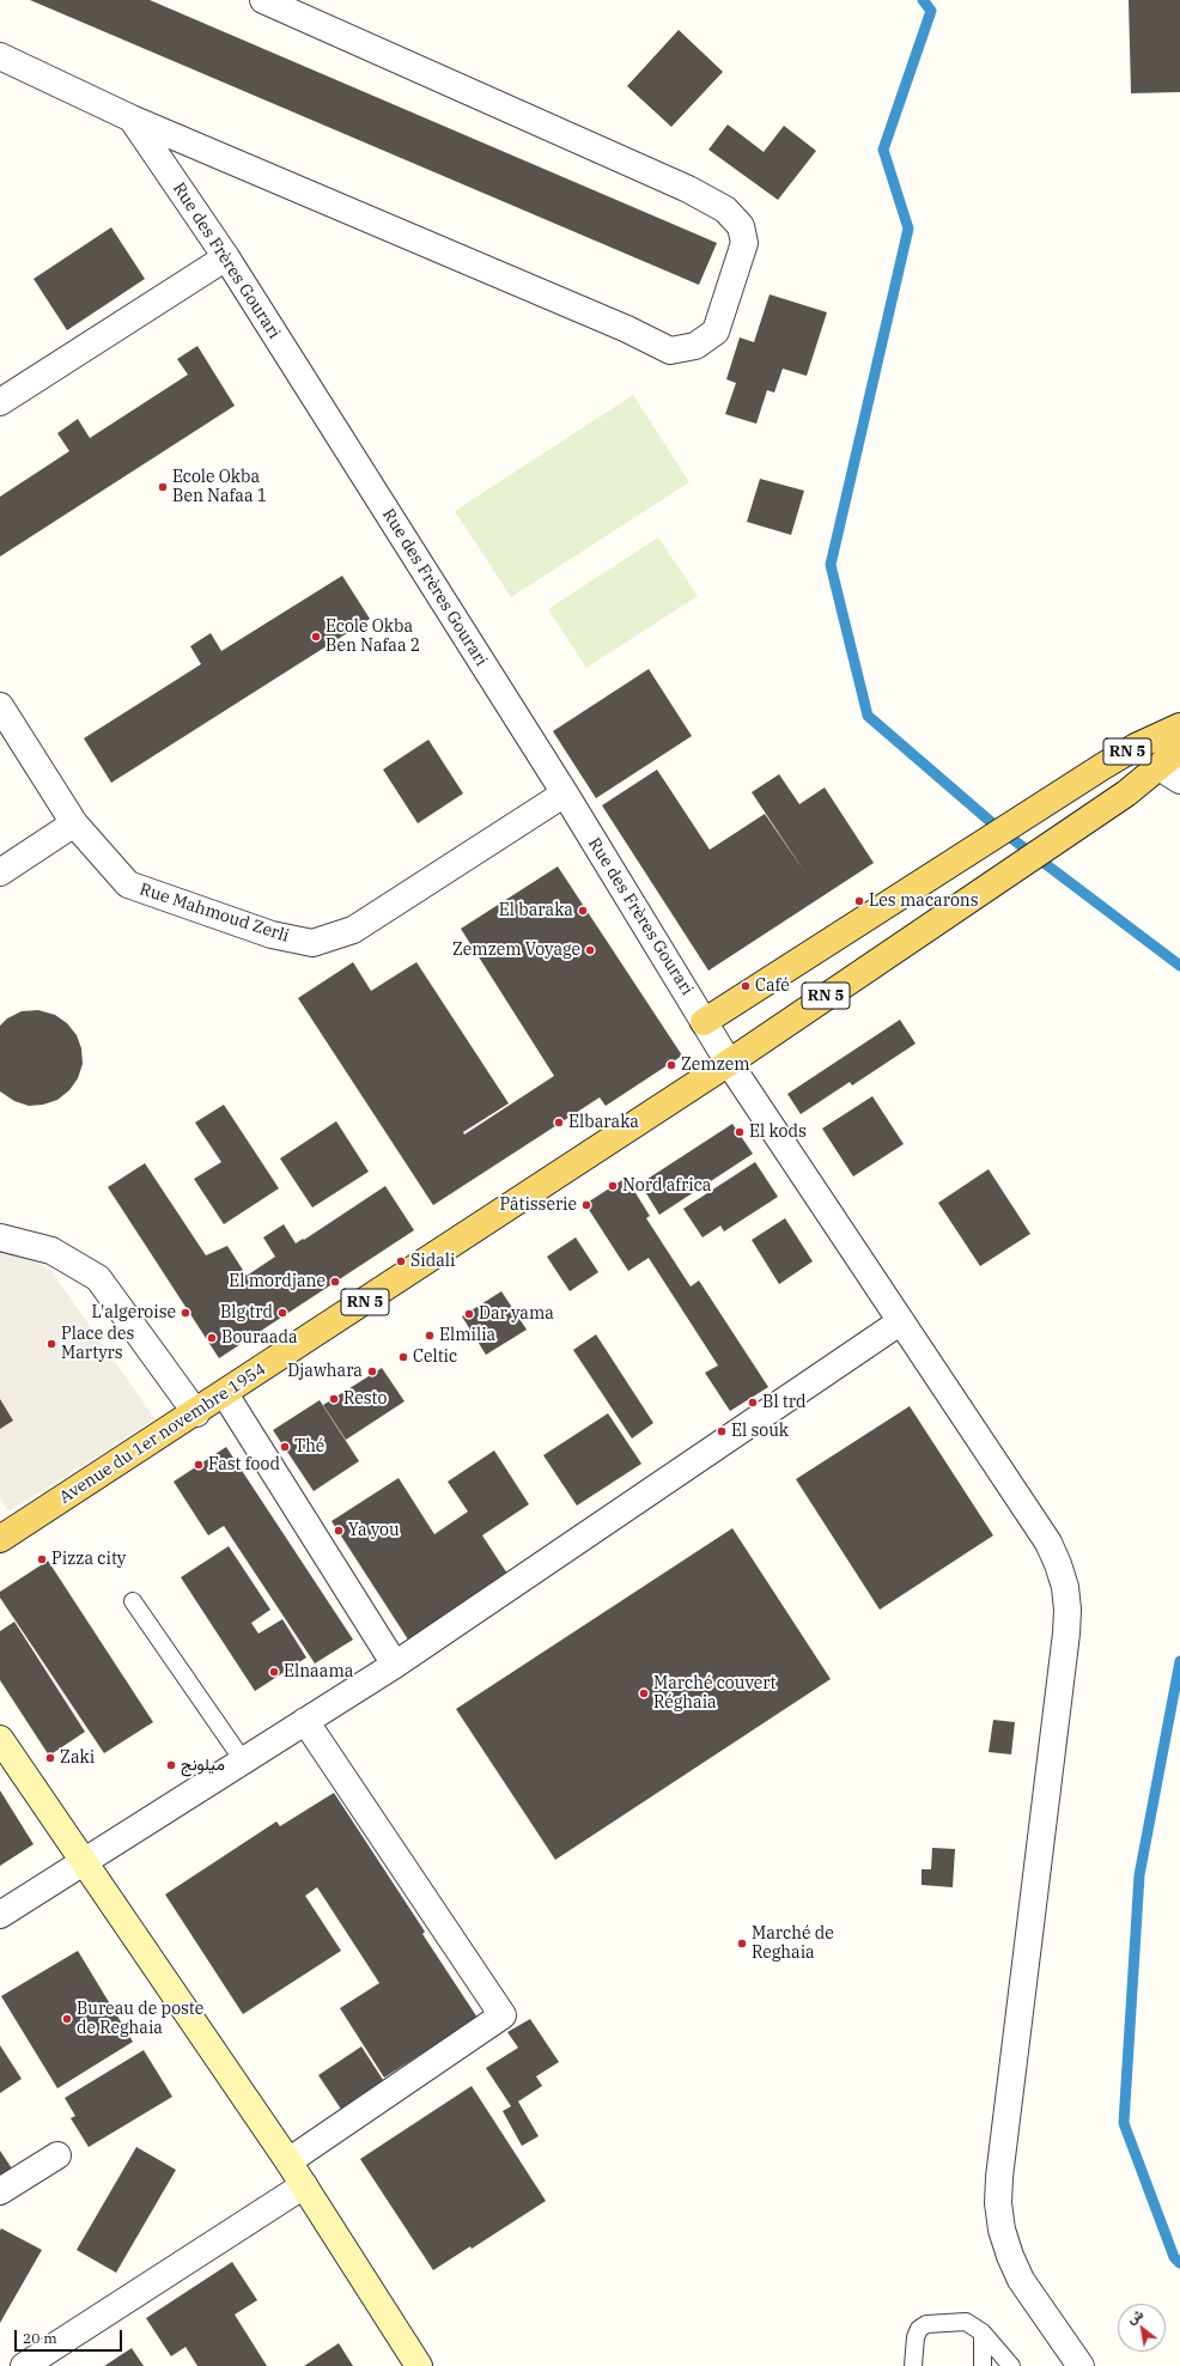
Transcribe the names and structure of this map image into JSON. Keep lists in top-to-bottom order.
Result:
{
  "streets": {
    "main road": ["RN 5", "Avenue du 1er novembre 1954"],
    "street": ["Rue des Frères Gourari", "Rue Mahmoud Zerli"]
  },
  "crossings": [
    ["Rue des Frères Gourari", "RN 5"],
    ["Rue des Frères Gourari", "Rue Mahmoud Zerli"],
    ["Rue des Frères Gourari", "Avenue du 1er novembre 1954"],
    ["RN 5", "Avenue du 1er novembre 1954"]
  ],
  "places": [
    "Ecole Okba Ben Nafaa 1",
    "Ecole Okba Ben Nafaa 2",
    "Les macarons",
    "El baraka",
    "Zemzem Voyage",
    "Café",
    "Zemzem",
    "Elbaraka",
    "El kods",
    "Nord africa",
    "Pâtisserie",
    "Sidali",
    "El mordjane",
    "L'algeroise",
    "Blg trd",
    "Dar yama",
    "Elmilia",
    "Bouraada",
    "Place des Martyrs",
    "Celtic",
    "Djawhara",
    "Resto",
    "Bl trd",
    "El souk",
    "Thé",
    "Fast food",
    "Ya you",
    "Pizza city",
    "Elnaama",
    "Marché couvert Réghaia",
    "Zaki",
    "ميلونج",
    "Marché de Reghaia",
    "Bureau de poste de Reghaia"
  ],
  "scale_bar": "20 m",
  "north": "top left"
}
